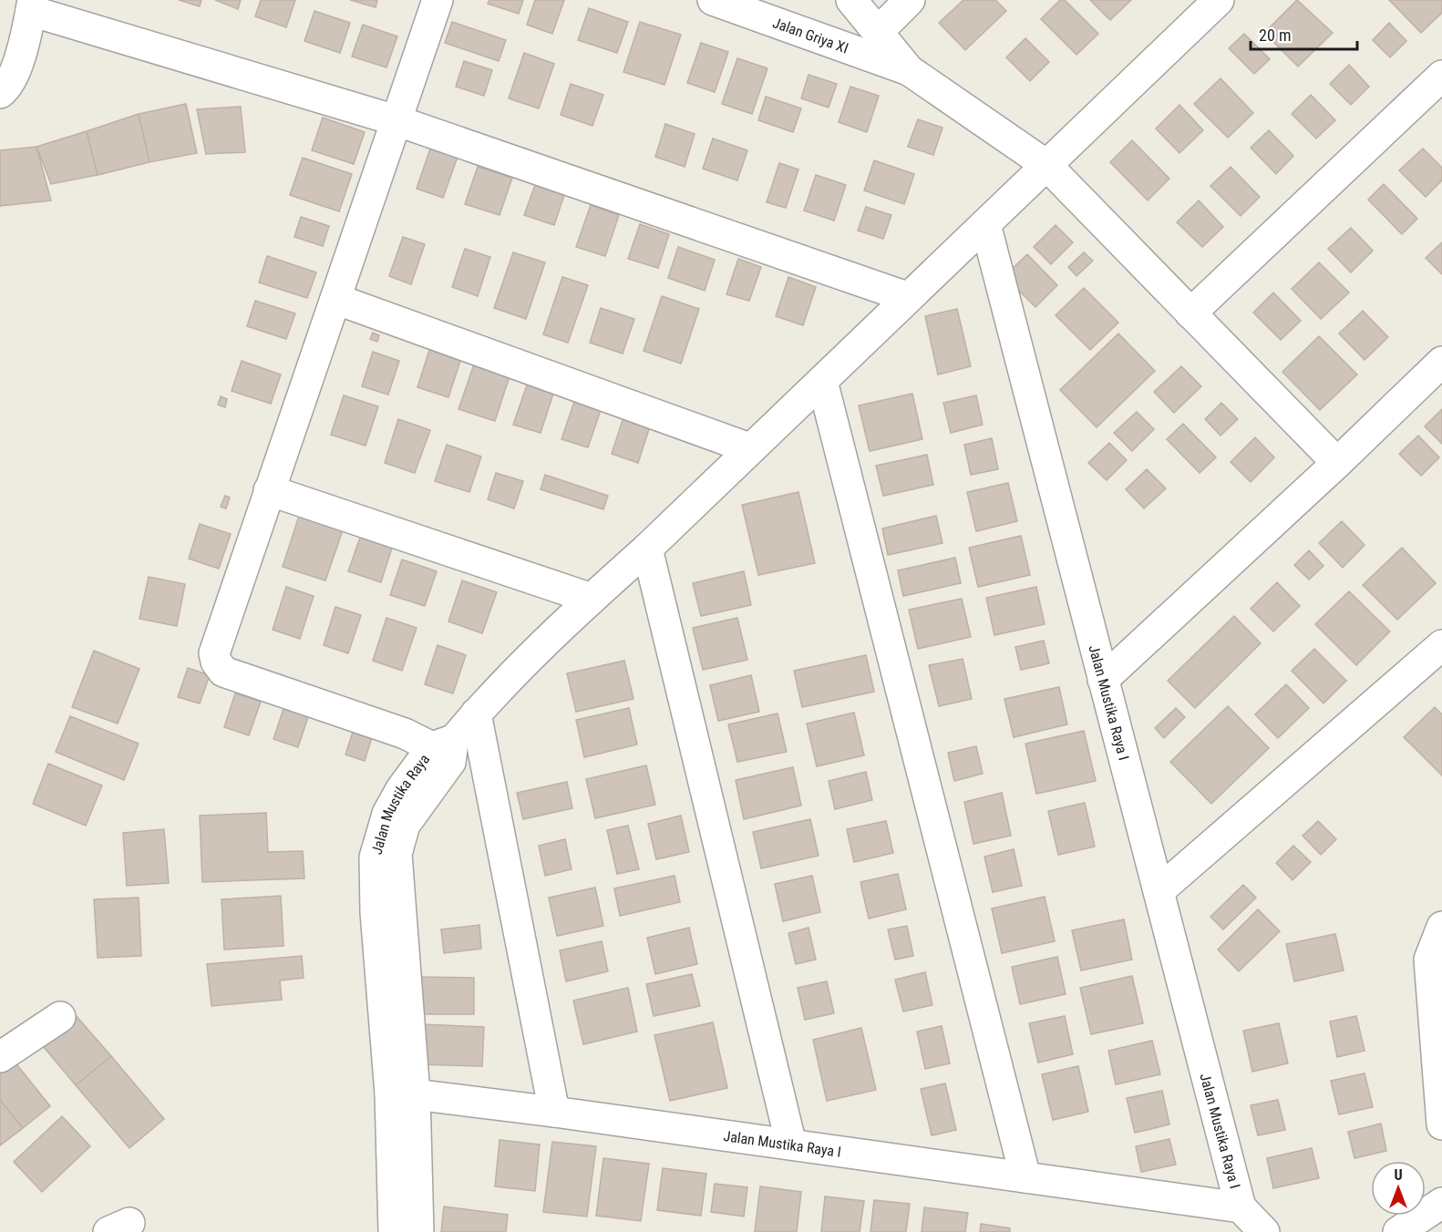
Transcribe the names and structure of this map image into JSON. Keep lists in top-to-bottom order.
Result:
{
  "streets": {
    "street": ["Jalan Griya XI", "Jalan Mustika Raya I", "Jalan Mustika Raya"]
  },
  "crossings": [
    ["Jalan Mustika Raya I", "Jalan Mustika Raya"]
  ],
  "scale_bar": "20 m",
  "north": "top"
}
